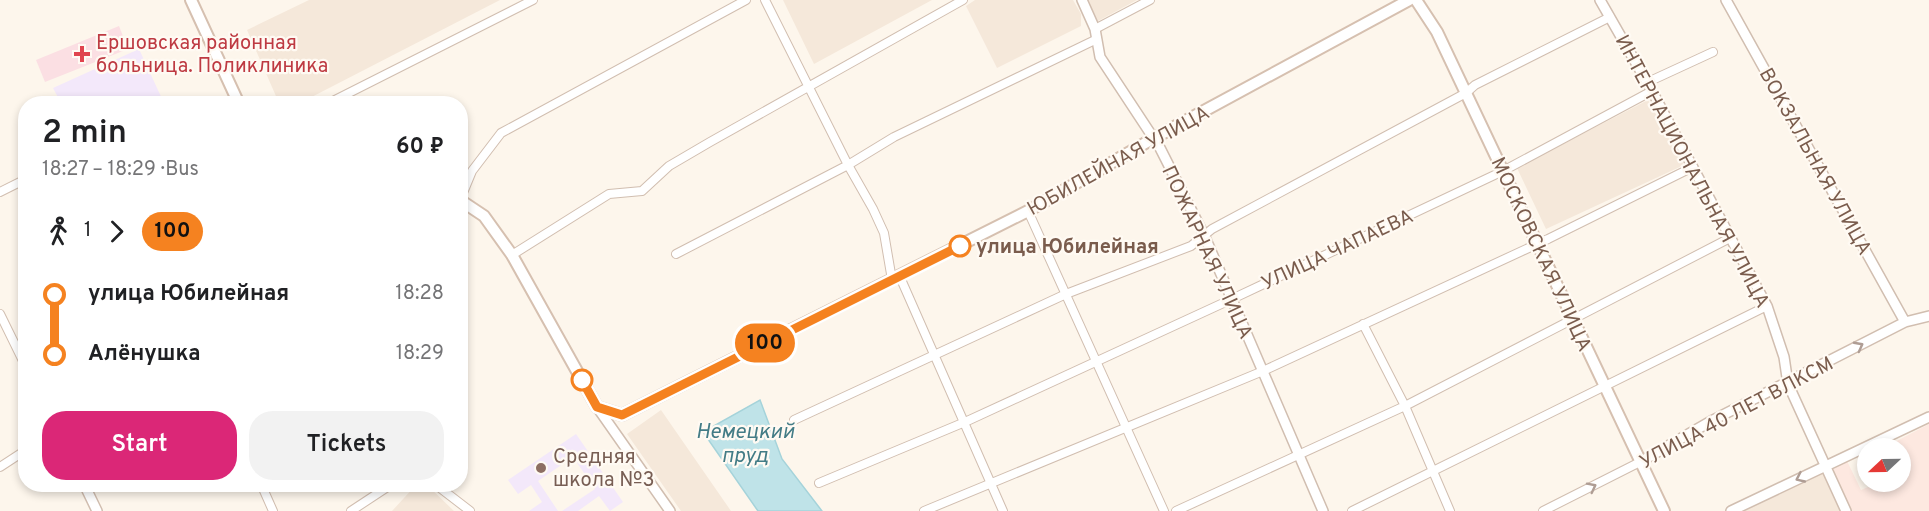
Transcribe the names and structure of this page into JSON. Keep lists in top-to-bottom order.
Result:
{
  "streets": {
    "main road": ["ЮБИЛЕЙНАЯ УЛИЦА", "МОСКОВСКАЯ УЛИЦА"],
    "street": [
      "ВОКЗАЛЬНАЯ УЛИЦА",
      "ИНТЕРНАЦИОНАЛЬНАЯ УЛИЦА",
      "УЛИЦА ЧАПАЕВА",
      "ПОЖАРНАЯ УЛИЦА",
      "УЛИЦА 40 ЛЕТ ВЛКСМ"
    ]
  },
  "crossings": [
    ["ЮБИЛЕЙНАЯ УЛИЦА", "ПОЖАРНАЯ УЛИЦА"],
    ["ВОКЗАЛЬНАЯ УЛИЦА", "УЛИЦА 40 ЛЕТ ВЛКСМ"],
    ["ИНТЕРНАЦИОНАЛЬНАЯ УЛИЦА", "УЛИЦА ЧАПАЕВА"],
    ["ИНТЕРНАЦИОНАЛЬНАЯ УЛИЦА", "УЛИЦА 40 ЛЕТ ВЛКСМ"],
    ["УЛИЦА ЧАПАЕВА", "ПОЖАРНАЯ УЛИЦА"],
    ["УЛИЦА ЧАПАЕВА", "МОСКОВСКАЯ УЛИЦА"],
    ["МОСКОВСКАЯ УЛИЦА", "УЛИЦА 40 ЛЕТ ВЛКСМ"]
  ],
  "one_way": ["УЛИЦА 40 ЛЕТ ВЛКСМ"],
  "water": ["Немецкий пруд"],
  "places": {
    "health": ["Ершовская районная больница. Поликлиника"],
    "other": ["улица Юбилейная", "Средняя школа №3"]
  },
  "lines": ["bus line 100"],
  "north": "left",
  "page": {
    "on_map": "100",
    "heading": ["2 min", "18:27 – 18:29 · Bus", "60 ₽"],
    "legs": ["1", "100"],
    "list": [
      {
        "name": "улица Юбилейная",
        "value": "18:28"
      },
      {
        "name": "Алёнушка",
        "value": "18:29"
      }
    ],
    "buttons": ["Start", "Tickets"]
  }
}
